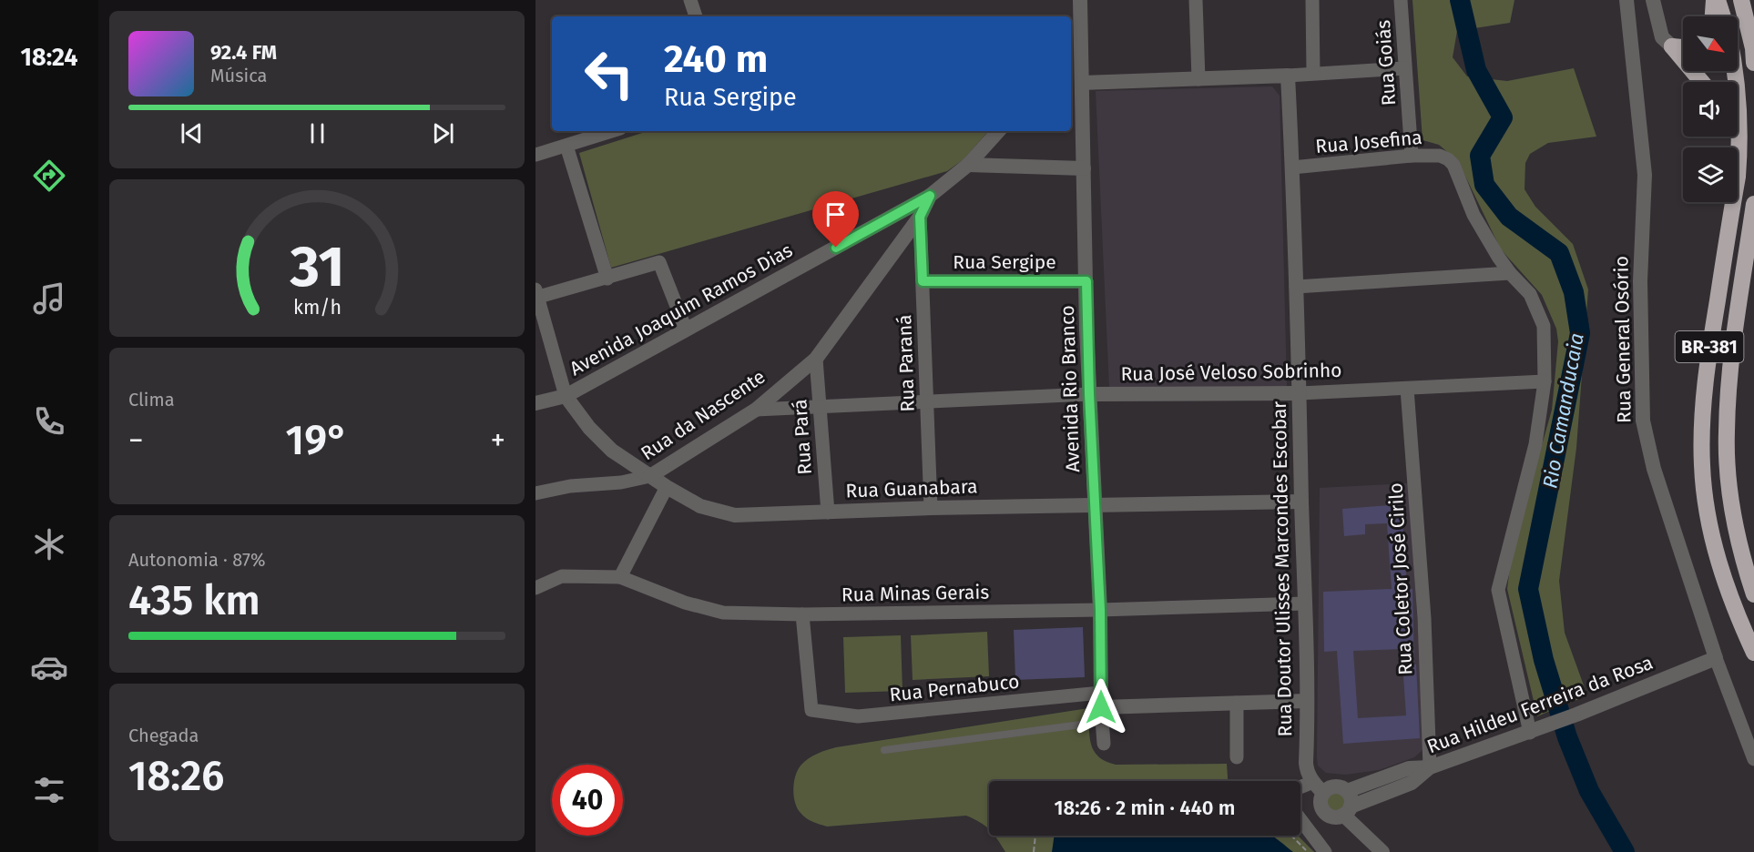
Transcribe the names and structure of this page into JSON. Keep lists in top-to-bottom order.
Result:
{
  "streets": {
    "highway": ["BR-381"],
    "street": [
      "Rua Goiás",
      "Rua Josefina",
      "Rua Sergipe",
      "Avenida Joaquim Ramos Dias",
      "Rua General Osório",
      "Rua Paraná",
      "Rua José Veloso Sobrinho",
      "Avenida Rio Branco",
      "Rua da Nascente",
      "Rua Pará",
      "Rua Guanabara",
      "Rua Doutor Ulisses Marcondes Escobar",
      "Rua Coletor José Cirilo",
      "Rua Minas Gerais",
      "Rua Pernabuco",
      "Rua Hildeu Ferreira da Rosa"
    ]
  },
  "crossings": [
    ["Rua Goiás", "Rua Josefina"],
    ["Rua Josefina", "Rua Doutor Ulisses Marcondes Escobar"],
    ["Rua Sergipe", "Rua Paraná"],
    ["Rua Sergipe", "Avenida Rio Branco"],
    ["Avenida Joaquim Ramos Dias", "Rua da Nascente"],
    ["Avenida Joaquim Ramos Dias", "Rua Guanabara"],
    ["Rua General Osório", "Rua Hildeu Ferreira da Rosa"],
    ["Rua Paraná", "Rua José Veloso Sobrinho"],
    ["Rua Paraná", "Rua da Nascente"],
    ["Rua Paraná", "Rua Guanabara"],
    ["Rua José Veloso Sobrinho", "Avenida Rio Branco"],
    ["Rua José Veloso Sobrinho", "Rua da Nascente"],
    ["Rua José Veloso Sobrinho", "Rua Pará"],
    ["Rua José Veloso Sobrinho", "Rua Doutor Ulisses Marcondes Escobar"],
    ["Rua José Veloso Sobrinho", "Rua Coletor José Cirilo"],
    ["Avenida Rio Branco", "Rua Guanabara"],
    ["Avenida Rio Branco", "Rua Minas Gerais"],
    ["Avenida Rio Branco", "Rua Pernabuco"],
    ["Rua da Nascente", "Rua Pará"],
    ["Rua da Nascente", "Rua Guanabara"],
    ["Rua Pará", "Rua Guanabara"],
    ["Rua Guanabara", "Rua Doutor Ulisses Marcondes Escobar"],
    ["Rua Doutor Ulisses Marcondes Escobar", "Rua Minas Gerais"],
    ["Rua Doutor Ulisses Marcondes Escobar", "Rua Hildeu Ferreira da Rosa"],
    ["Rua Coletor José Cirilo", "Rua Hildeu Ferreira da Rosa"],
    ["Rua Minas Gerais", "Rua Pernabuco"]
  ],
  "water": ["Rio Camanducaia"],
  "north": "bottom right",
  "page": {
    "tabs": "18:24",
    "turn": ["240 m", "Rua Sergipe"],
    "song": ["92.4 FM", "Música"],
    "tile": [
      "Clima",
      ["Autonomia · 87%", "435 km"],
      ["Chegada", "18:26"]
    ],
    "heat": ["−", "19°", "+"],
    "limit": "40",
    "trip": "18:26 · 2 min · 440 m",
    "gauge": ["31", "km/h"]
  }
}
